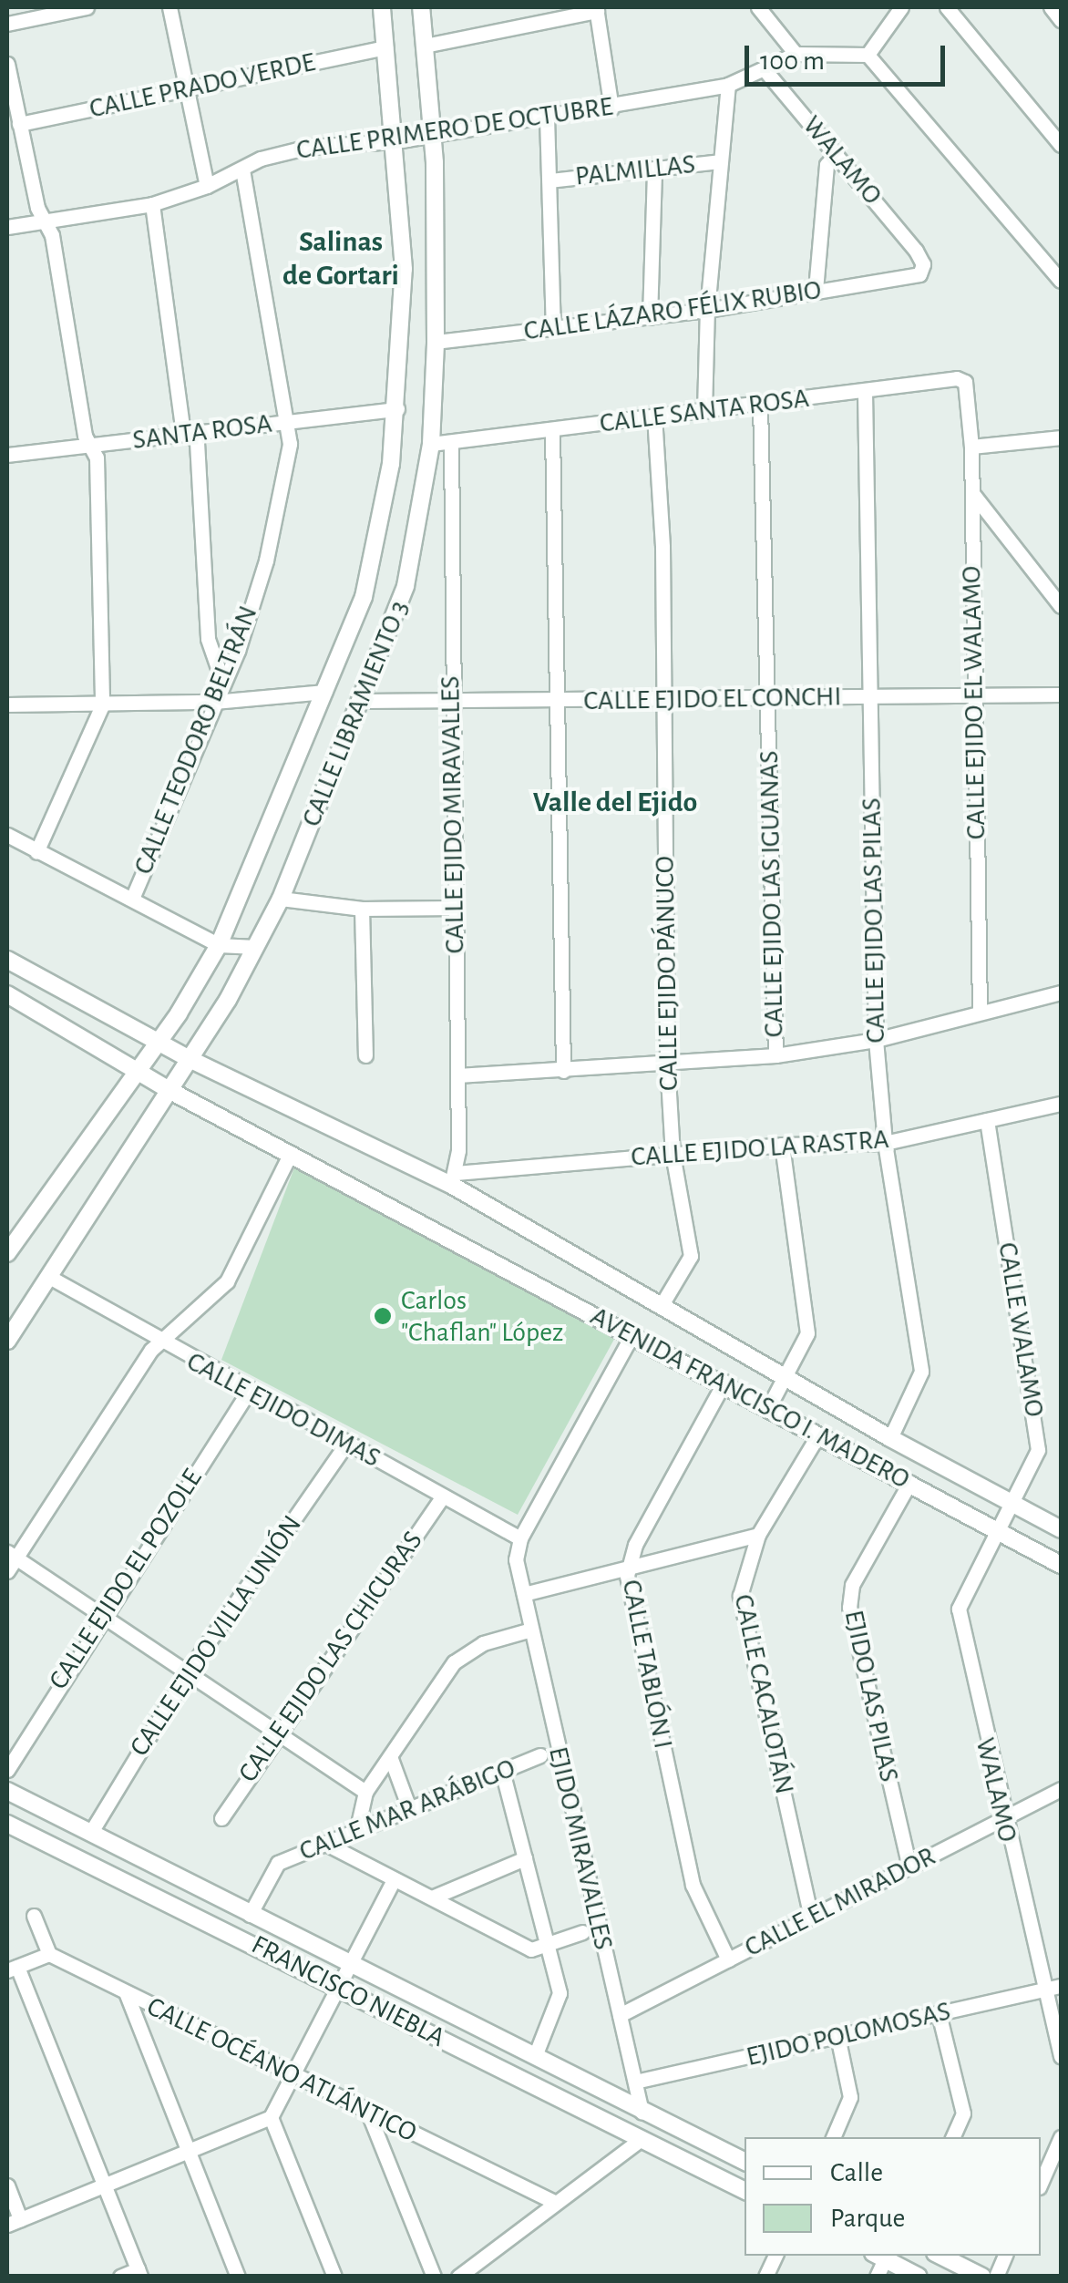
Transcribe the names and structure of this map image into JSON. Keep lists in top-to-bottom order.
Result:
{
  "streets": {
    "street": [
      "CALLE PRADO VERDE",
      "CALLE PRIMERO DE OCTUBRE",
      "WALAMO",
      "PALMILLAS",
      "CALLE LÁZARO FÉLIX RUBIO",
      "CALLE SANTA ROSA",
      "SANTA ROSA",
      "CALLE EJIDO EL CONCHI",
      "CALLE EJIDO EL WALAMO",
      "CALLE LIBRAMIENTO 3",
      "CALLE TEODORO BELTRÁN",
      "CALLE EJIDO MIRAVALLES",
      "CALLE EJIDO LAS IGUANAS",
      "CALLE EJIDO LAS PILAS",
      "CALLE EJIDO PÁNUCO",
      "CALLE EJIDO LA RASTRA",
      "CALLE WALAMO",
      "AVENIDA FRANCISCO I. MADERO",
      "CALLE EJIDO DIMAS",
      "CALLE EJIDO EL POZOLE",
      "CALLE EJIDO VILLA UNIÓN",
      "CALLE EJIDO LAS CHICURAS",
      "CALLE TABLÓN I",
      "CALLE CACALOTÁN",
      "EJIDO LAS PILAS",
      "CALLE MAR ARÁBIGO",
      "EJIDO MIRAVALLES",
      "CALLE EL MIRADOR",
      "FRANCISCO NIEBLA",
      "EJIDO POLOMOSAS",
      "CALLE OCÉANO ATLÁNTICO"
    ]
  },
  "crossings": [
    ["CALLE PRADO VERDE", "CALLE LIBRAMIENTO 3"],
    ["CALLE PRIMERO DE OCTUBRE", "WALAMO"],
    ["CALLE PRIMERO DE OCTUBRE", "CALLE LIBRAMIENTO 3"],
    ["CALLE PRIMERO DE OCTUBRE", "CALLE TEODORO BELTRÁN"],
    ["WALAMO", "CALLE LÁZARO FÉLIX RUBIO"],
    ["WALAMO", "CALLE WALAMO"],
    ["WALAMO", "AVENIDA FRANCISCO I. MADERO"],
    ["WALAMO", "CALLE EL MIRADOR"],
    ["WALAMO", "EJIDO POLOMOSAS"],
    ["CALLE LÁZARO FÉLIX RUBIO", "CALLE LIBRAMIENTO 3"],
    ["CALLE SANTA ROSA", "CALLE EJIDO EL WALAMO"],
    ["CALLE SANTA ROSA", "CALLE LIBRAMIENTO 3"],
    ["CALLE SANTA ROSA", "CALLE EJIDO MIRAVALLES"],
    ["CALLE SANTA ROSA", "CALLE EJIDO LAS IGUANAS"],
    ["CALLE SANTA ROSA", "CALLE EJIDO LAS PILAS"],
    ["CALLE SANTA ROSA", "CALLE EJIDO PÁNUCO"],
    ["SANTA ROSA", "CALLE LIBRAMIENTO 3"],
    ["SANTA ROSA", "CALLE TEODORO BELTRÁN"],
    ["CALLE EJIDO EL CONCHI", "CALLE EJIDO EL WALAMO"],
    ["CALLE EJIDO EL CONCHI", "CALLE LIBRAMIENTO 3"],
    ["CALLE EJIDO EL CONCHI", "CALLE EJIDO MIRAVALLES"],
    ["CALLE EJIDO EL CONCHI", "CALLE EJIDO LAS IGUANAS"],
    ["CALLE EJIDO EL CONCHI", "CALLE EJIDO LAS PILAS"],
    ["CALLE EJIDO EL CONCHI", "CALLE EJIDO PÁNUCO"],
    ["CALLE LIBRAMIENTO 3", "AVENIDA FRANCISCO I. MADERO"],
    ["CALLE LIBRAMIENTO 3", "CALLE EJIDO DIMAS"],
    ["CALLE EJIDO MIRAVALLES", "CALLE EJIDO LA RASTRA"],
    ["CALLE EJIDO MIRAVALLES", "AVENIDA FRANCISCO I. MADERO"],
    ["CALLE EJIDO LAS PILAS", "CALLE EJIDO LA RASTRA"],
    ["CALLE EJIDO LAS PILAS", "AVENIDA FRANCISCO I. MADERO"],
    ["CALLE EJIDO PÁNUCO", "CALLE EJIDO LA RASTRA"],
    ["CALLE EJIDO PÁNUCO", "AVENIDA FRANCISCO I. MADERO"],
    ["CALLE EJIDO LA RASTRA", "CALLE WALAMO"],
    ["CALLE EJIDO LA RASTRA", "AVENIDA FRANCISCO I. MADERO"],
    ["CALLE WALAMO", "AVENIDA FRANCISCO I. MADERO"],
    ["AVENIDA FRANCISCO I. MADERO", "CALLE TABLÓN I"],
    ["AVENIDA FRANCISCO I. MADERO", "CALLE CACALOTÁN"],
    ["AVENIDA FRANCISCO I. MADERO", "EJIDO LAS PILAS"],
    ["CALLE EJIDO DIMAS", "CALLE EJIDO EL POZOLE"],
    ["CALLE EJIDO DIMAS", "CALLE EJIDO VILLA UNIÓN"],
    ["CALLE EJIDO DIMAS", "CALLE EJIDO LAS CHICURAS"],
    ["CALLE EJIDO DIMAS", "EJIDO MIRAVALLES"],
    ["CALLE EJIDO VILLA UNIÓN", "FRANCISCO NIEBLA"],
    ["CALLE TABLÓN I", "CALLE EL MIRADOR"],
    ["CALLE CACALOTÁN", "CALLE EL MIRADOR"],
    ["EJIDO LAS PILAS", "CALLE EL MIRADOR"],
    ["CALLE MAR ARÁBIGO", "FRANCISCO NIEBLA"],
    ["EJIDO MIRAVALLES", "CALLE EL MIRADOR"],
    ["EJIDO MIRAVALLES", "FRANCISCO NIEBLA"],
    ["EJIDO MIRAVALLES", "EJIDO POLOMOSAS"]
  ],
  "districts": ["Salinas de Gortari", "Valle del Ejido"],
  "places": ["Carlos \"Chaflan\" López"],
  "legend": ["Calle", "Parque"],
  "scale_bar": "100 m"
}
